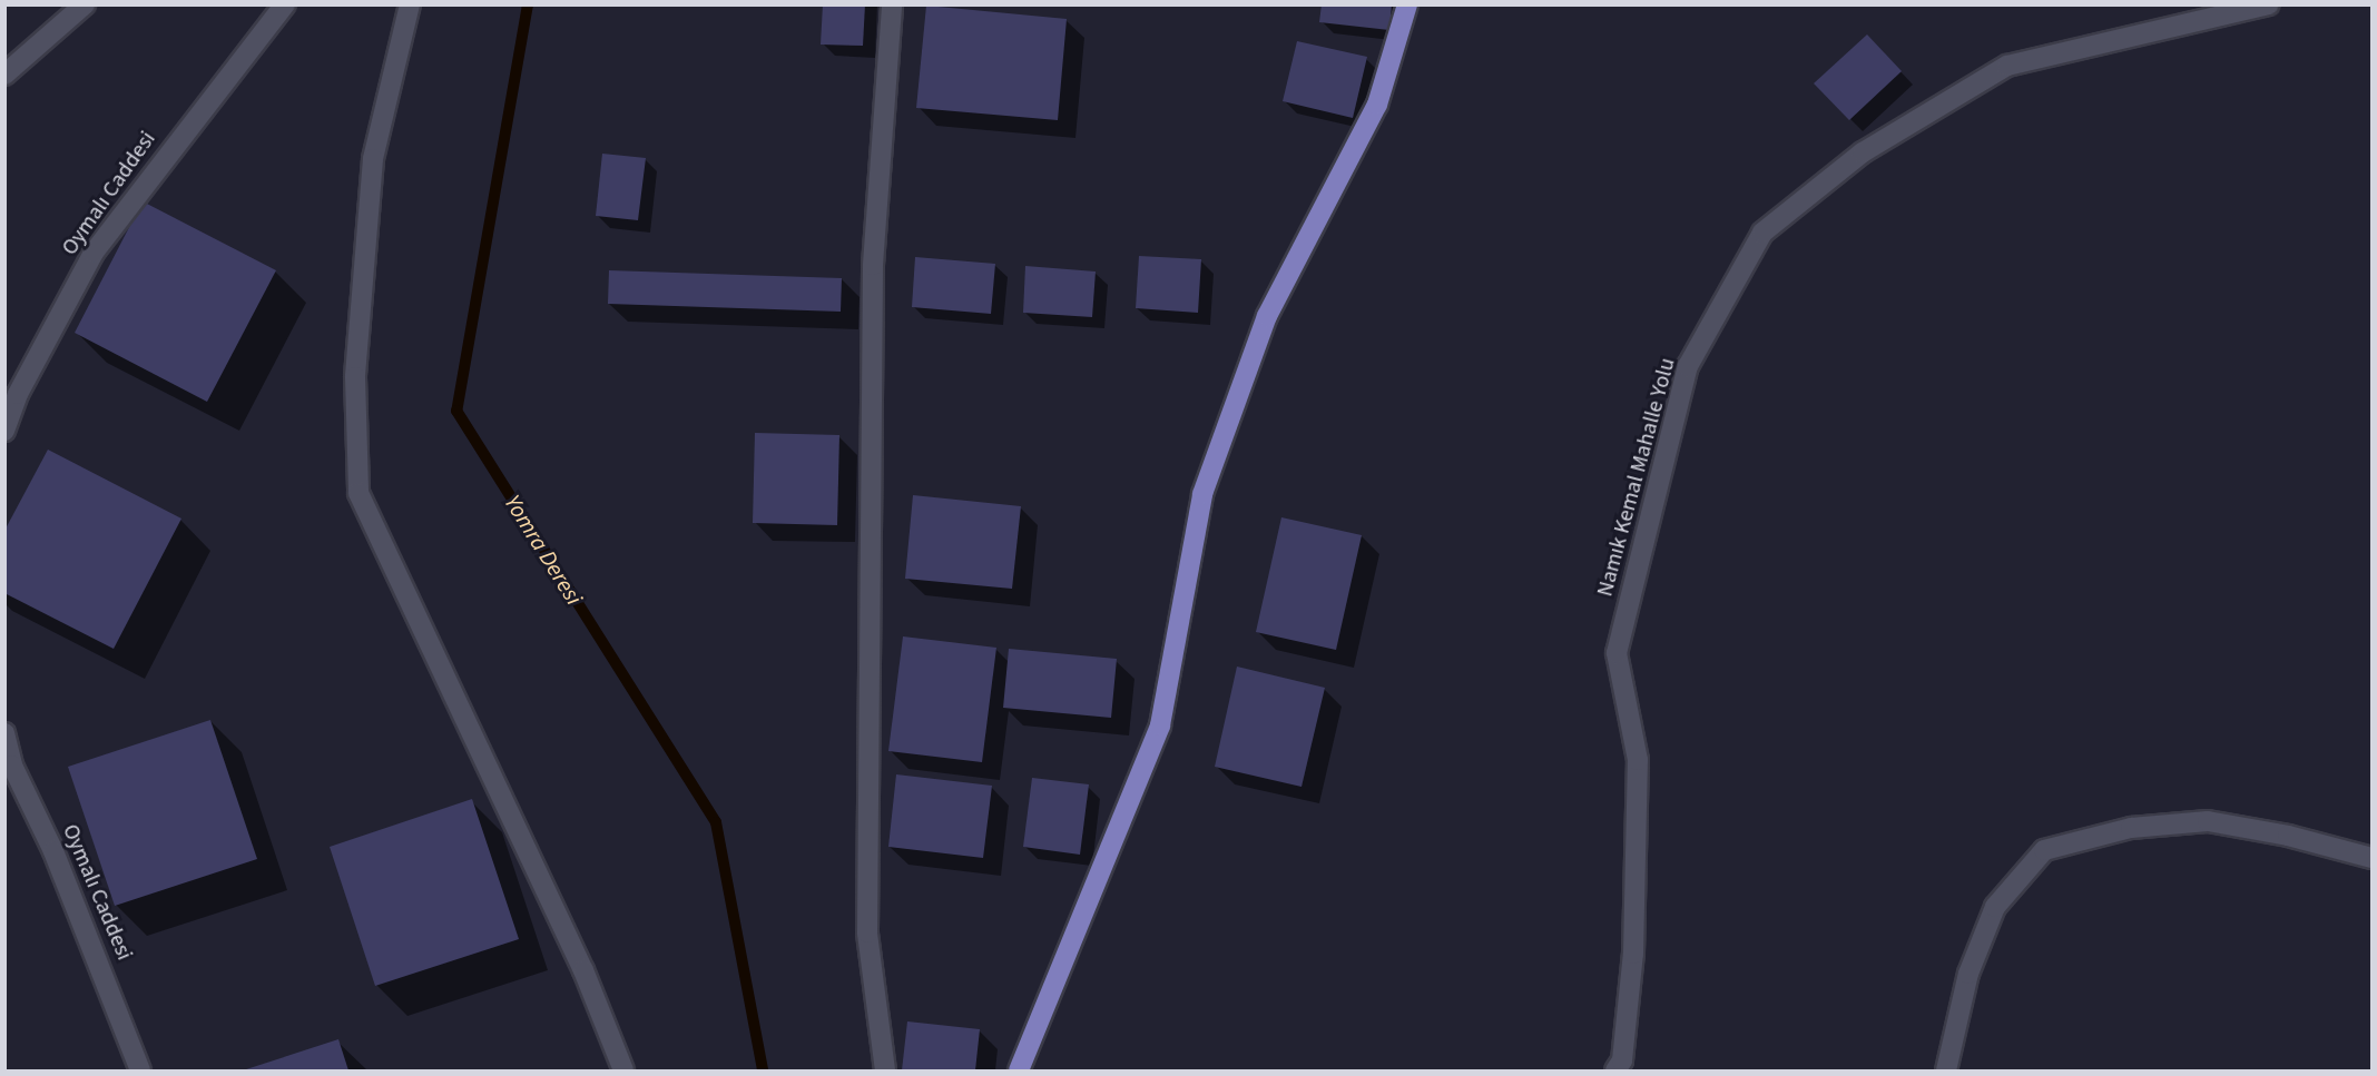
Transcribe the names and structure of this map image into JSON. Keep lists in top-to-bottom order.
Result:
{
  "streets": {
    "street": ["Oymalı Caddesi", "Namık Kemal Mahalle Yolu"]
  },
  "water": ["Yomra Deresi"]
}
